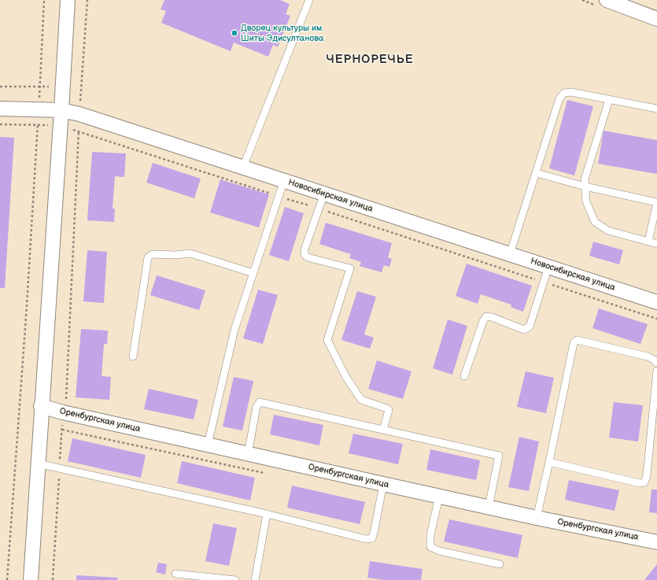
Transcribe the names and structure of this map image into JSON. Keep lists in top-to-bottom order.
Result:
{
  "streets": {
    "street": ["Новосибирская улица", "Оренбургская улица"]
  },
  "districts": ["ЧЕРНОРЕЧЬЕ"],
  "places": ["Дворец культуры им. Шиты Эдисултанова"]
}
